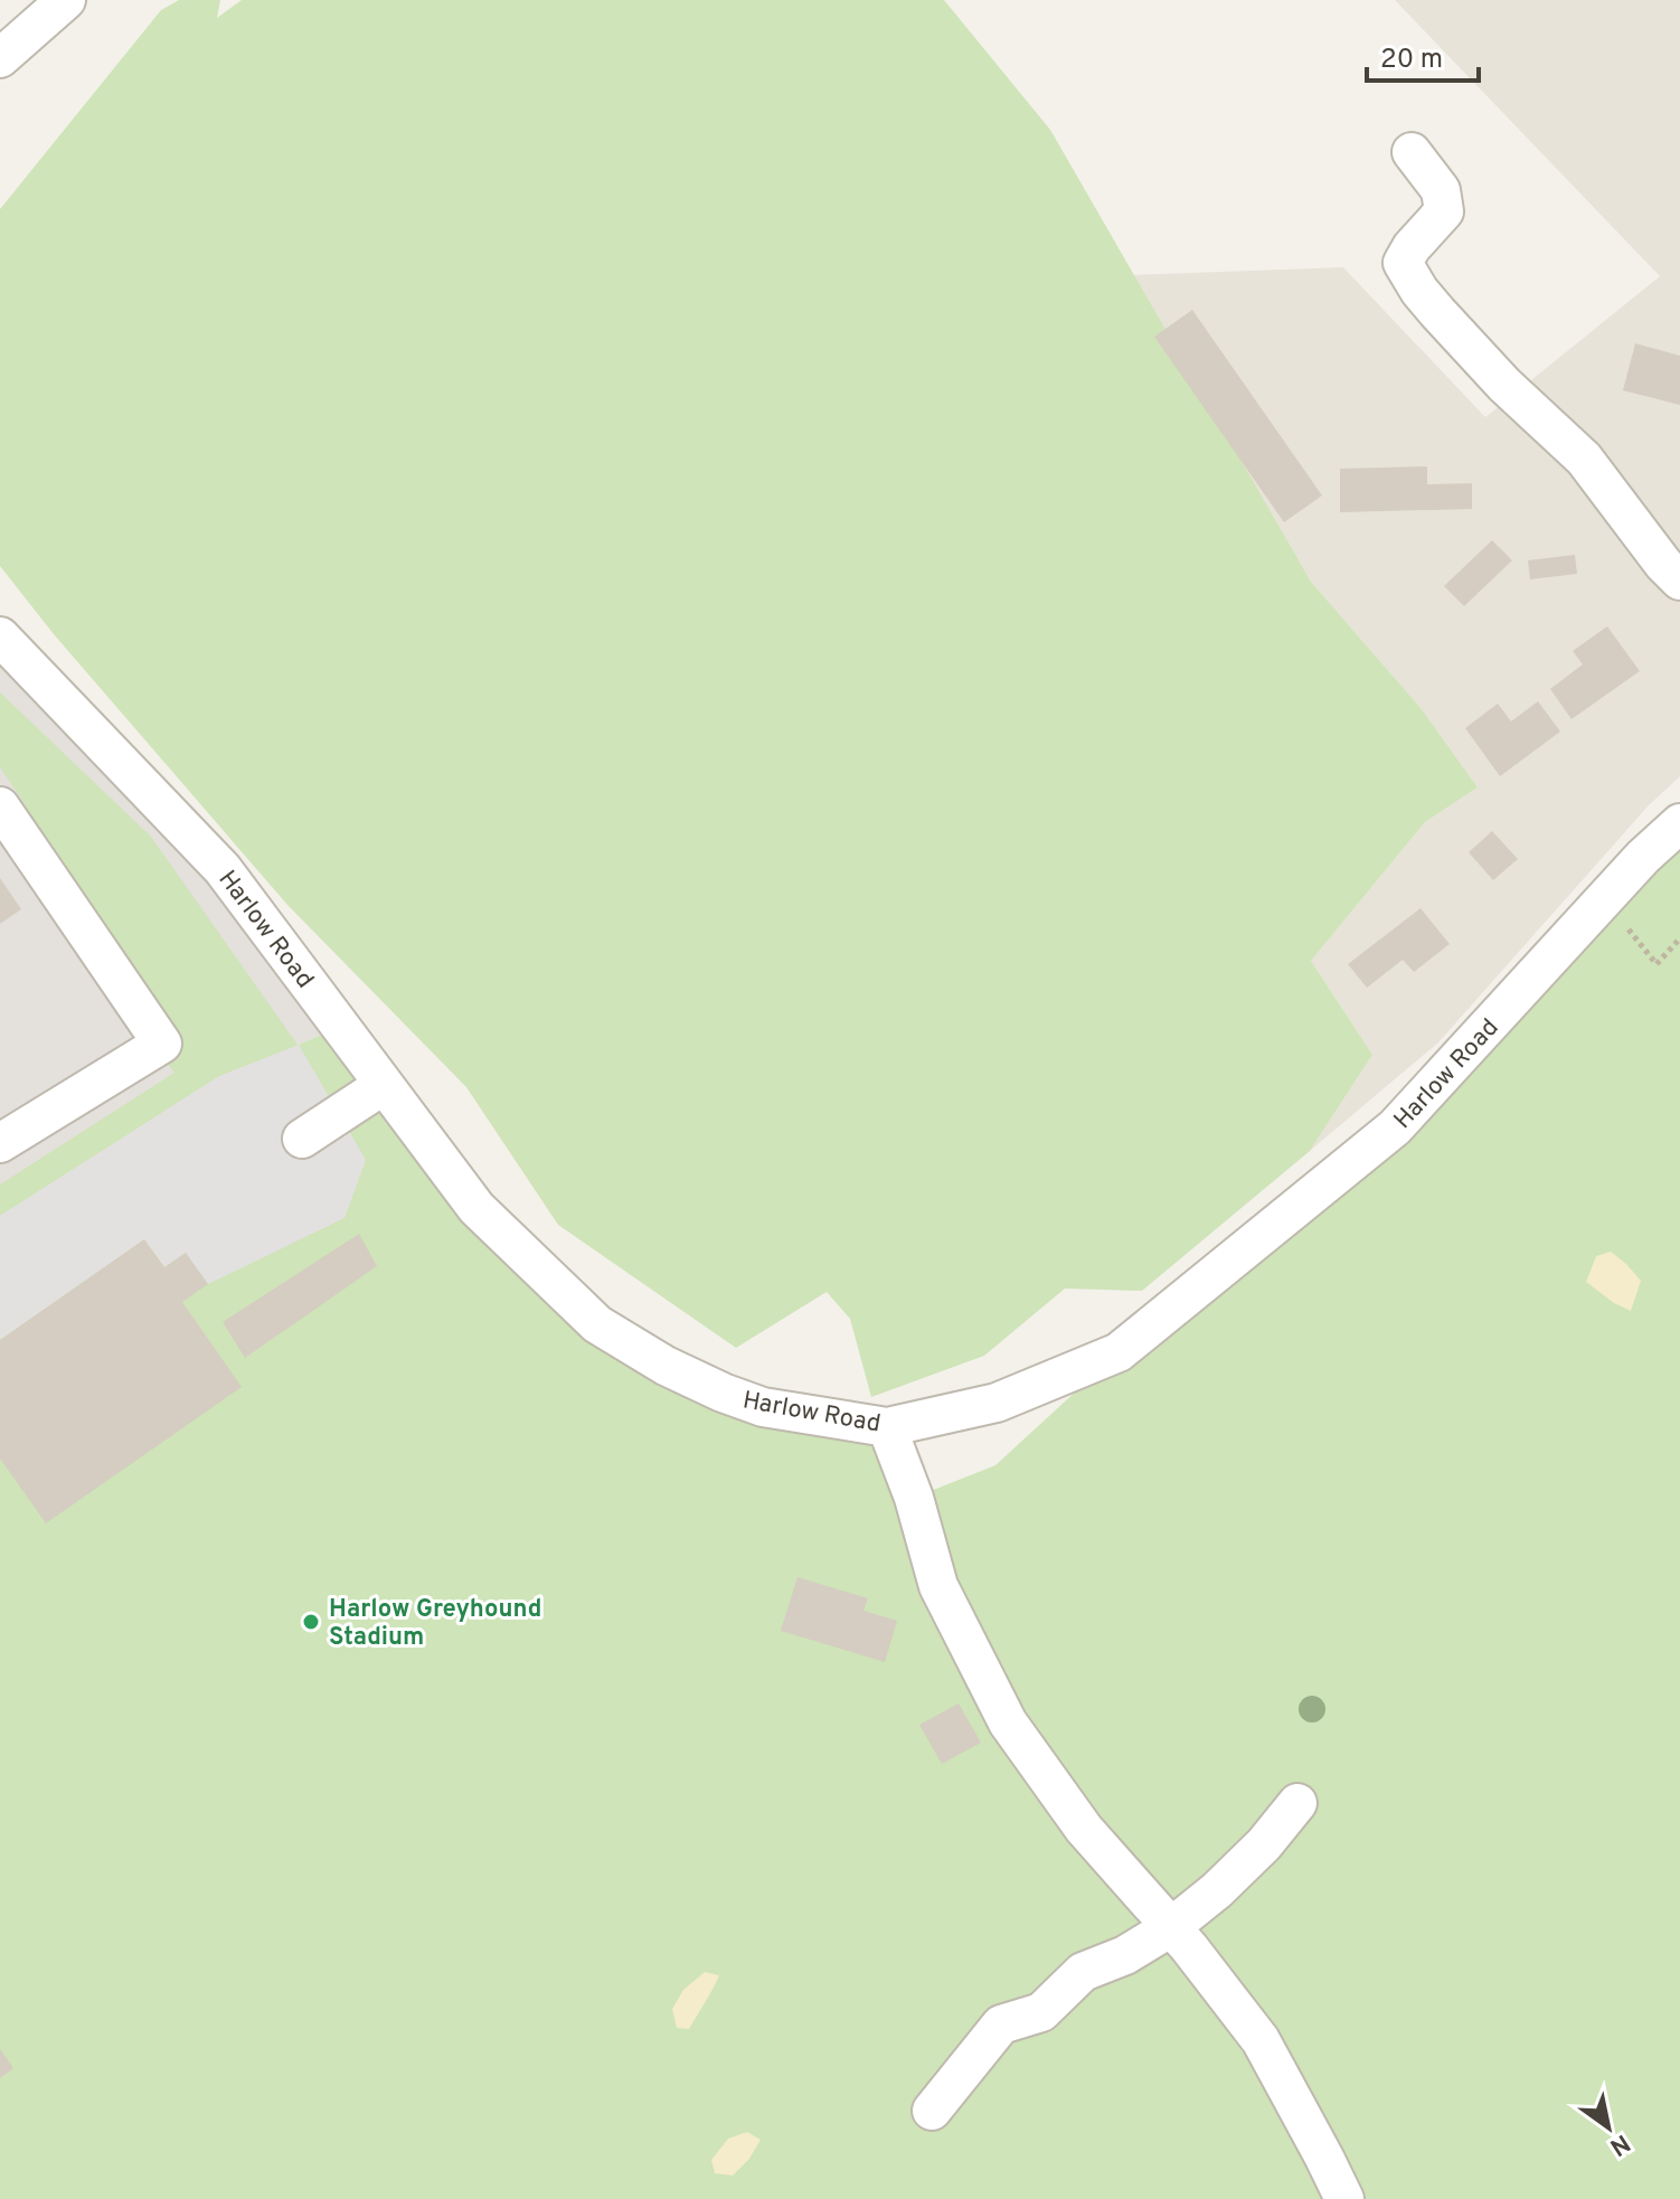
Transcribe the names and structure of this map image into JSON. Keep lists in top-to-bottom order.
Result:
{
  "streets": {
    "street": ["Harlow Road"]
  },
  "places": ["Harlow Greyhound Stadium"],
  "scale_bar": "20 m",
  "north": "bottom right"
}
